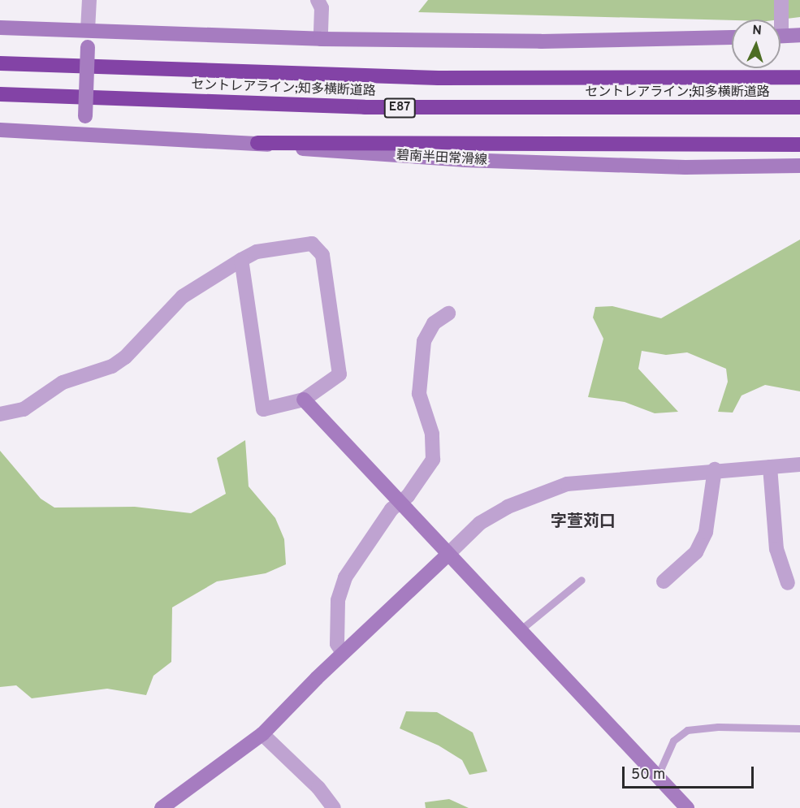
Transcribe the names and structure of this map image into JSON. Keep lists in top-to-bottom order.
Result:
{
  "streets": {
    "highway": ["セントレアライン;知多横断道路", "E87"],
    "main road": ["碧南半田常滑線"]
  },
  "districts": ["字萱苅口"],
  "scale_bar": "50 m",
  "north": "top"
}
